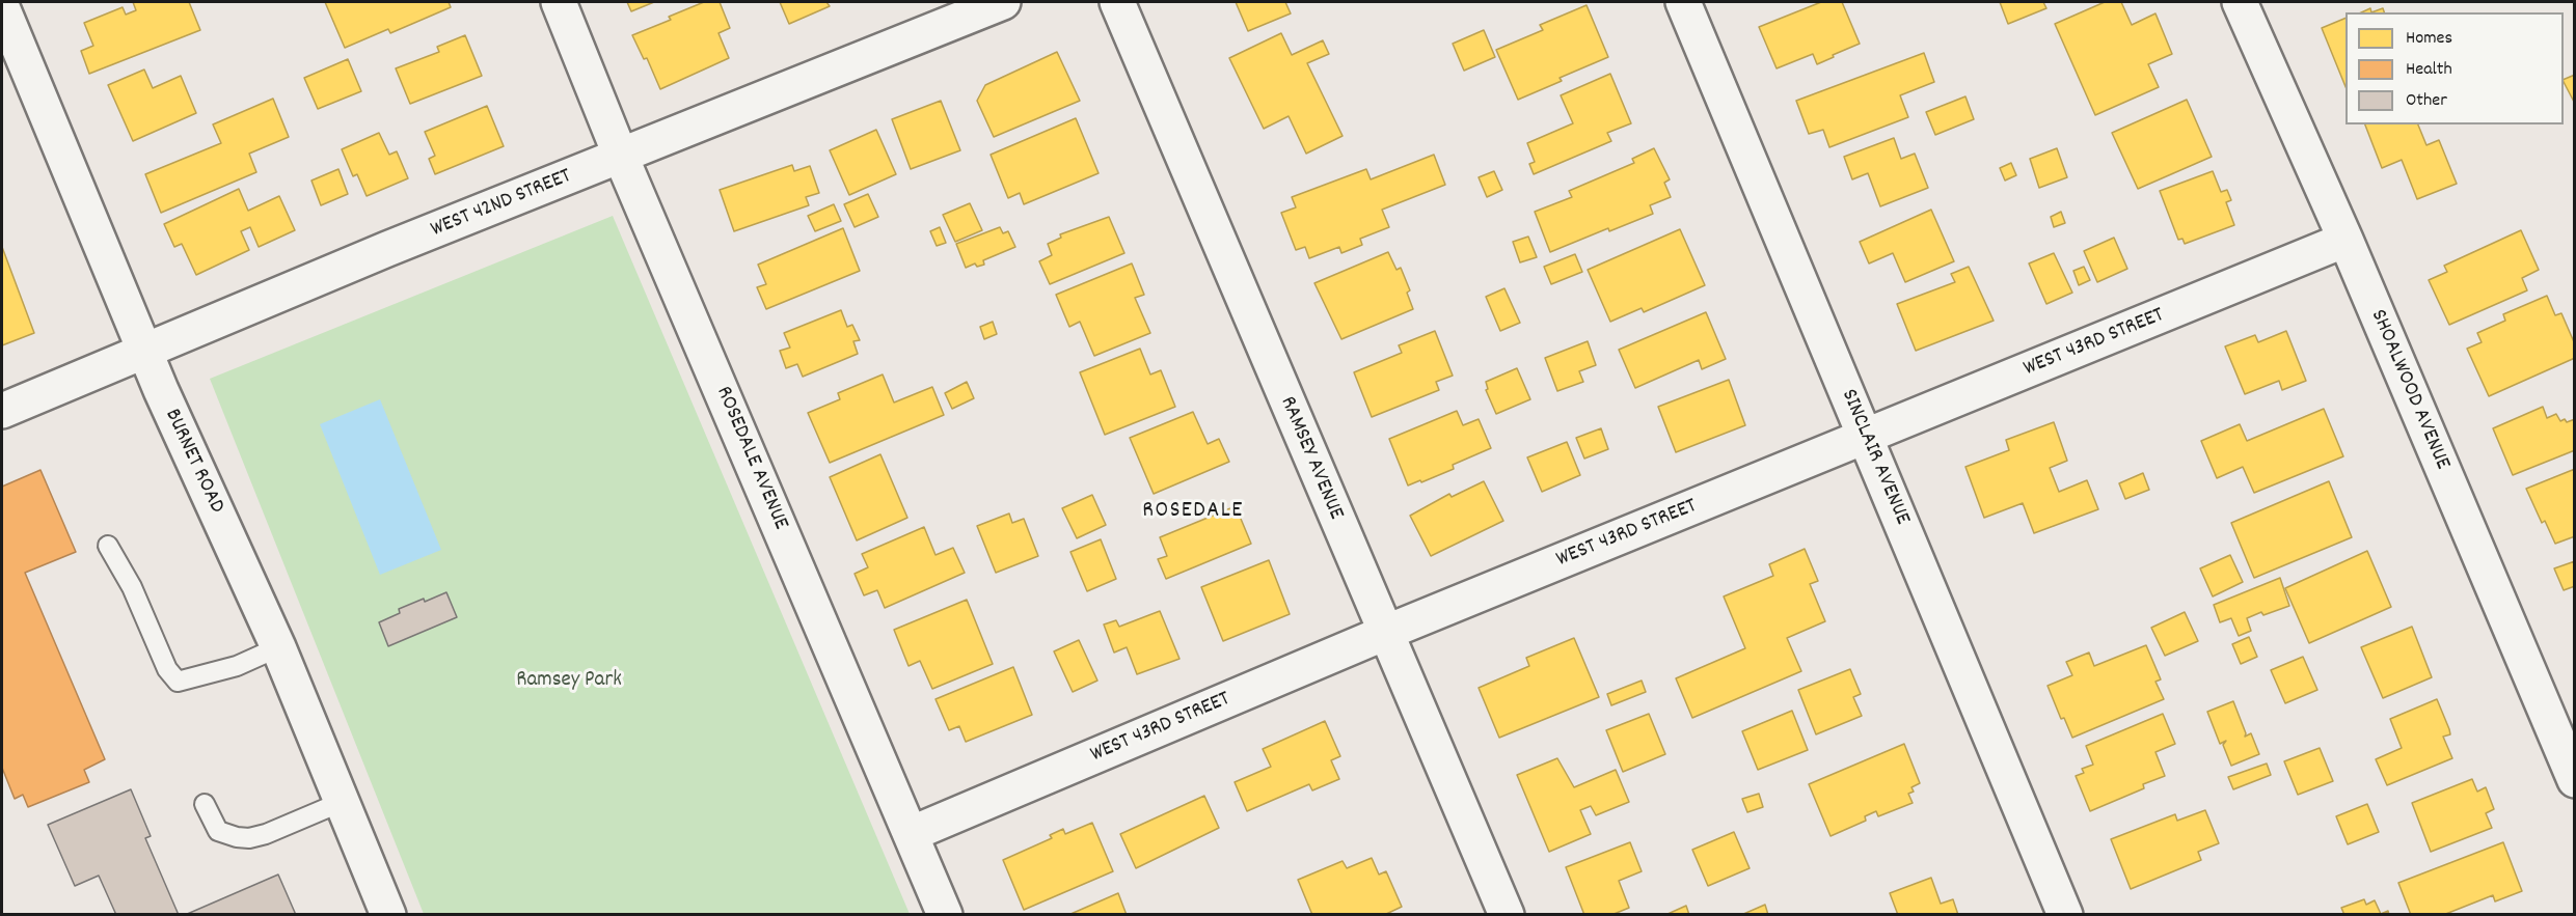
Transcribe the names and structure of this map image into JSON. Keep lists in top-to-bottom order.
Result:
{
  "streets": {
    "street": [
      "WEST 42ND STREET",
      "WEST 43RD STREET",
      "SHOALWOOD AVENUE",
      "SINCLAIR AVENUE",
      "ROSEDALE AVENUE",
      "RAMSEY AVENUE",
      "BURNET ROAD"
    ]
  },
  "crossings": [
    ["WEST 42ND STREET", "ROSEDALE AVENUE"],
    ["WEST 42ND STREET", "BURNET ROAD"],
    ["WEST 43RD STREET", "SHOALWOOD AVENUE"],
    ["WEST 43RD STREET", "SINCLAIR AVENUE"],
    ["WEST 43RD STREET", "ROSEDALE AVENUE"],
    ["WEST 43RD STREET", "RAMSEY AVENUE"]
  ],
  "districts": ["ROSEDALE"],
  "parks": ["Ramsey Park"],
  "legend": ["Homes", "Health", "Other"]
}
